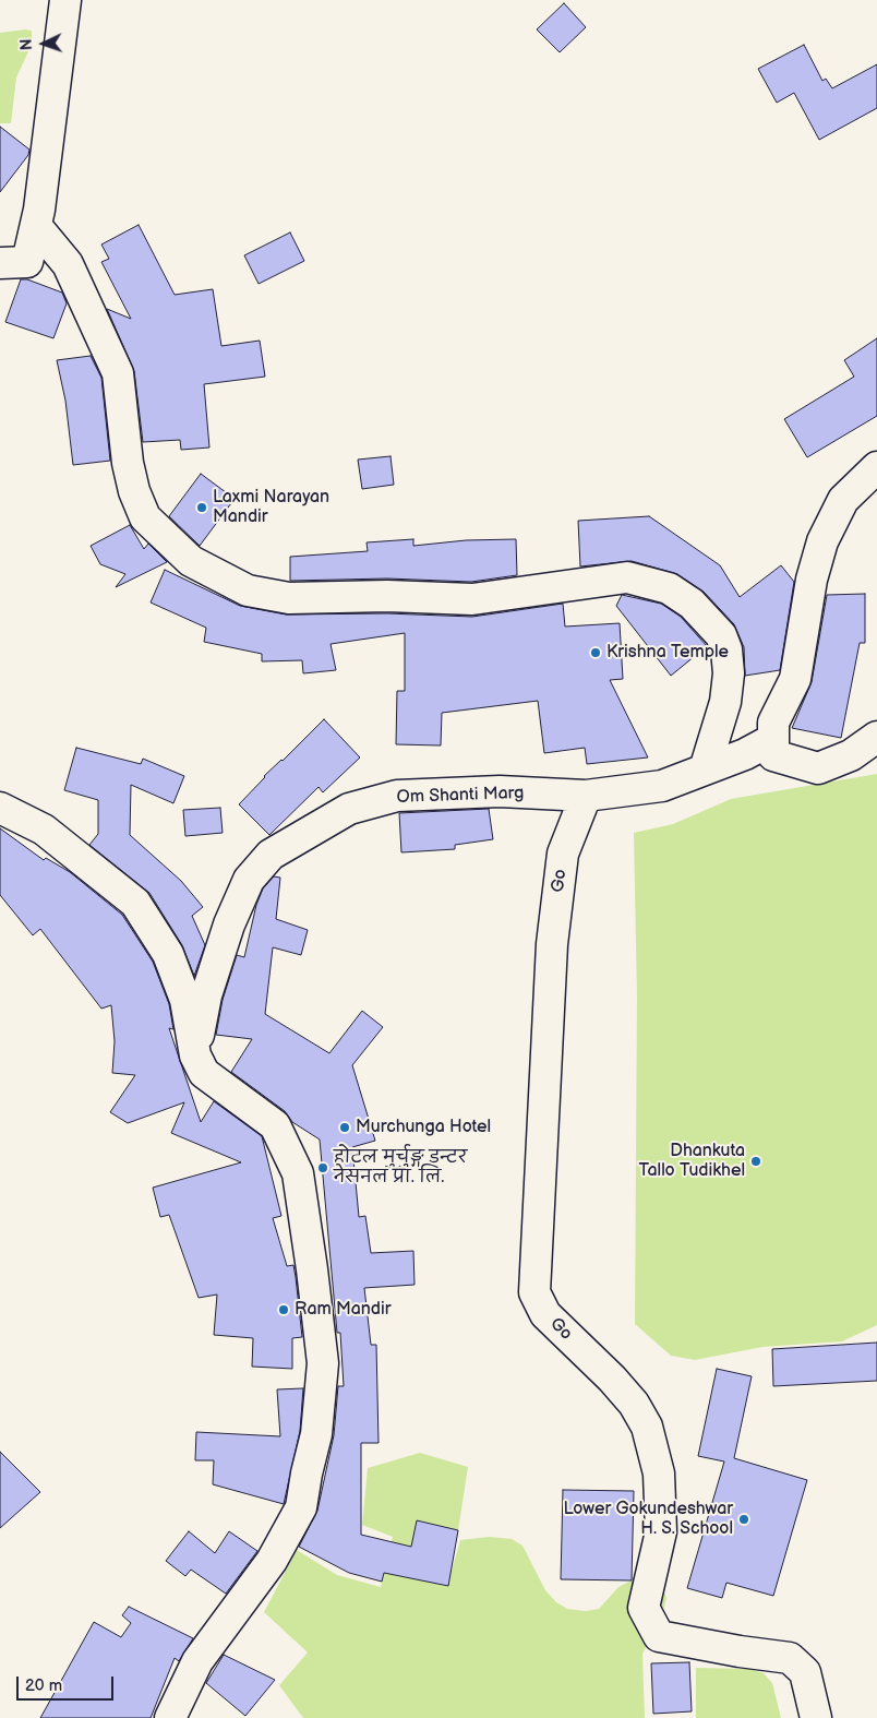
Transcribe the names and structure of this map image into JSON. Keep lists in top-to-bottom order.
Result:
{
  "streets": {
    "street": ["Om Shanti Marg", "Go"]
  },
  "crossings": [
    ["Om Shanti Marg", "Go"]
  ],
  "places": [
    "Laxmi Narayan Mandir",
    "Krishna Temple",
    "Murchunga Hotel",
    "Dhankuta Tallo Tudikhel",
    "होटल मुर्चुङ्ग इन्टर नेसनल प्रा. लि.",
    "Ram Mandir",
    "Lower Gokundeshwar H. S. School"
  ],
  "scale_bar": "20 m",
  "north": "left"
}
